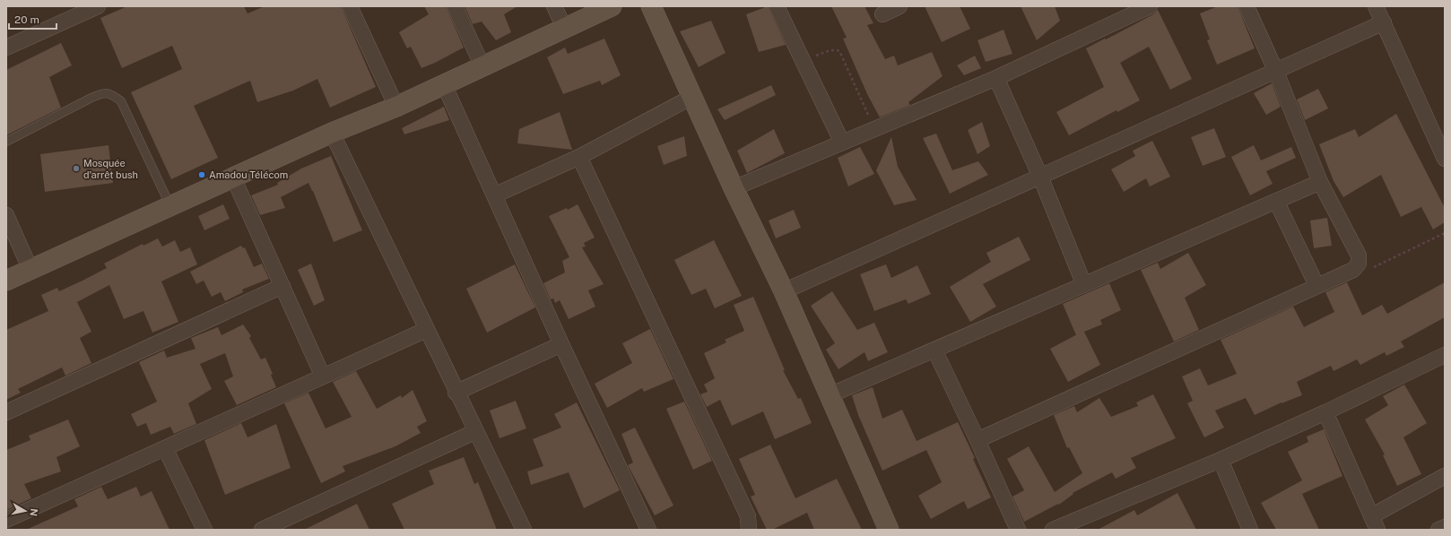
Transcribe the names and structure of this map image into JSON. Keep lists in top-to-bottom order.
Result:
{
  "places": ["Mosquée d'arrêt bush", "Amadou Télécom"],
  "scale_bar": "20 m",
  "north": "right"
}
